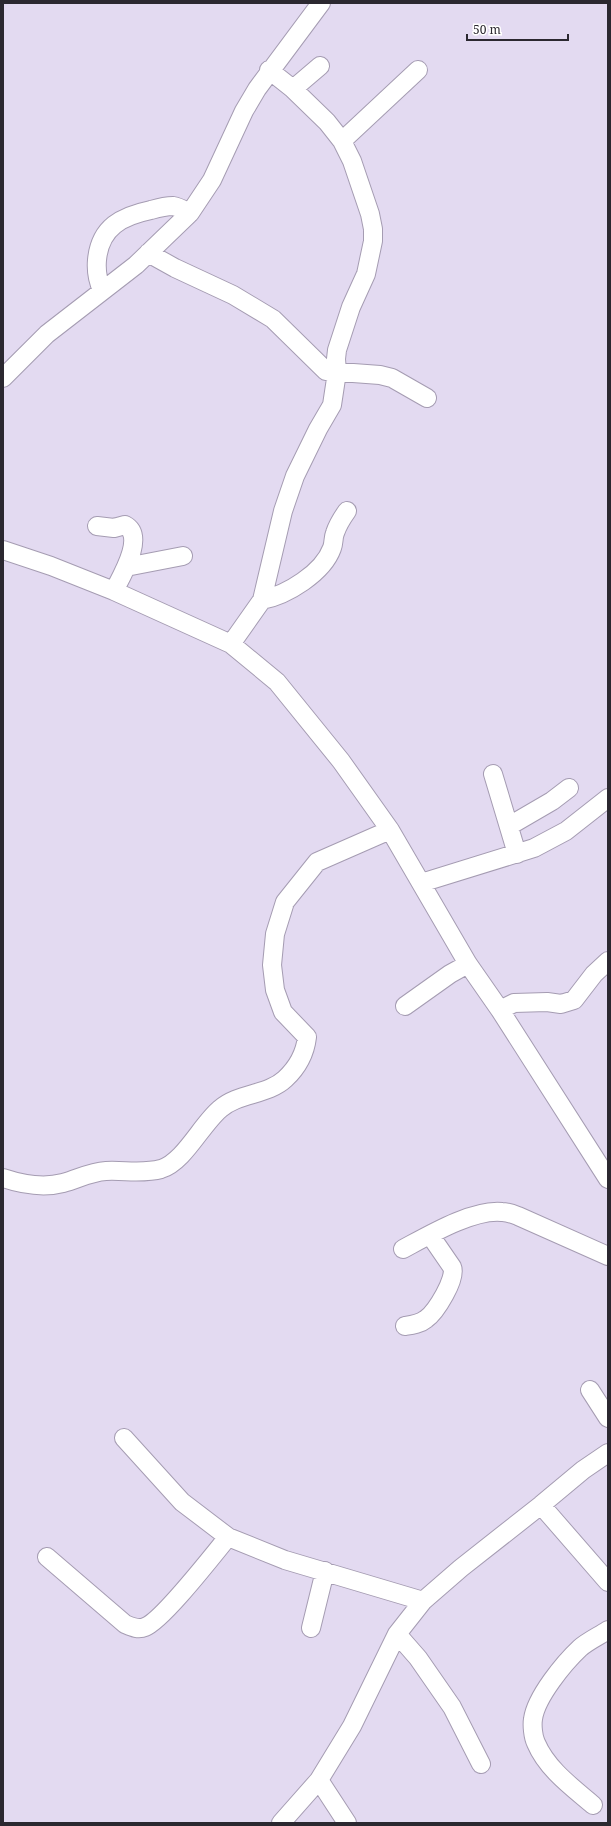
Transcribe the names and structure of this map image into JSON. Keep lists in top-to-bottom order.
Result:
{
  "scale_bar": "50 m"
}
